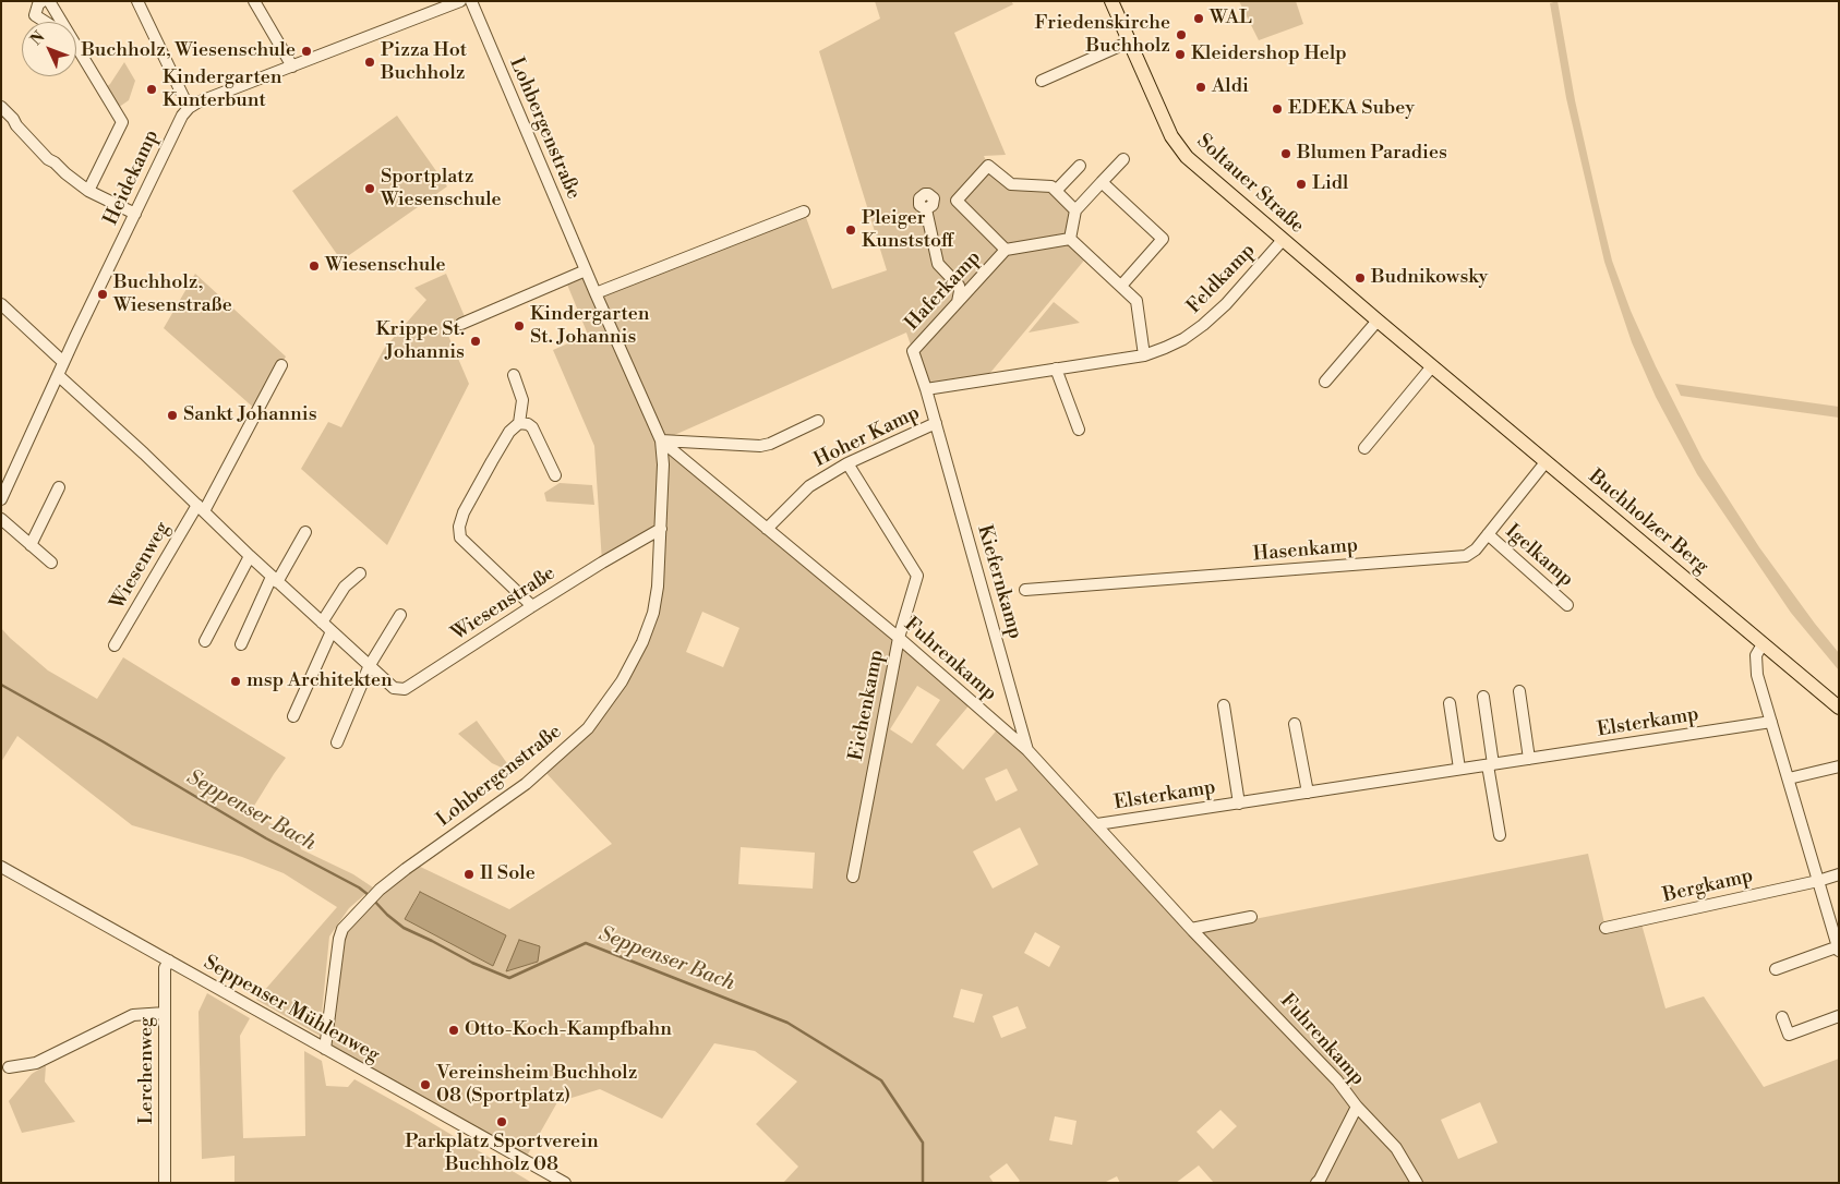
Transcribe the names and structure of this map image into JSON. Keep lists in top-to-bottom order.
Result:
{
  "streets": {
    "main road": ["Soltauer Straße", "Buchholzer Berg"],
    "street": [
      "Lohbergenstraße",
      "Heidekamp",
      "Feldkamp",
      "Haferkamp",
      "Hoher Kamp",
      "Hasenkamp",
      "Igelkamp",
      "Wiesenweg",
      "Kiefernkamp",
      "Wiesenstraße",
      "Fuhrenkamp",
      "Eichenkamp",
      "Elsterkamp",
      "Bergkamp",
      "Seppenser Mühlenweg",
      "Lerchenweg"
    ]
  },
  "crossings": [
    ["Lohbergenstraße", "Wiesenstraße"],
    ["Lohbergenstraße", "Fuhrenkamp"],
    ["Lohbergenstraße", "Seppenser Mühlenweg"],
    ["Heidekamp", "Wiesenstraße"],
    ["Soltauer Straße", "Feldkamp"],
    ["Soltauer Straße", "Buchholzer Berg"],
    ["Feldkamp", "Haferkamp"],
    ["Hoher Kamp", "Kiefernkamp"],
    ["Hoher Kamp", "Fuhrenkamp"],
    ["Hoher Kamp", "Eichenkamp"],
    ["Buchholzer Berg", "Hasenkamp"],
    ["Hasenkamp", "Igelkamp"],
    ["Wiesenweg", "Wiesenstraße"],
    ["Kiefernkamp", "Fuhrenkamp"],
    ["Fuhrenkamp", "Eichenkamp"],
    ["Fuhrenkamp", "Elsterkamp"],
    ["Seppenser Mühlenweg", "Lerchenweg"]
  ],
  "water": ["Seppenser Bach"],
  "places": [
    "WAL",
    "Friedenskirche Buchholz",
    "Buchholz, Wiesenschule",
    "Kleidershop Help",
    "Pizza Hot Buchholz",
    "Aldi",
    "Kindergarten Kunterbunt",
    "EDEKA Subey",
    "Blumen Paradies",
    "Lidl",
    "Sportplatz Wiesenschule",
    "Pleiger Kunststoff",
    "Wiesenschule",
    "Budnikowsky",
    "Buchholz, Wiesenstraße",
    "Kindergarten St. Johannis",
    "Krippe St. Johannis",
    "Sankt Johannis",
    "msp Architekten",
    "Il Sole",
    "Otto-Koch-Kampfbahn",
    "Vereinsheim Buchholz 08 (Sportplatz)",
    "Parkplatz Sportverein Buchholz 08"
  ],
  "north": "top left"
}
